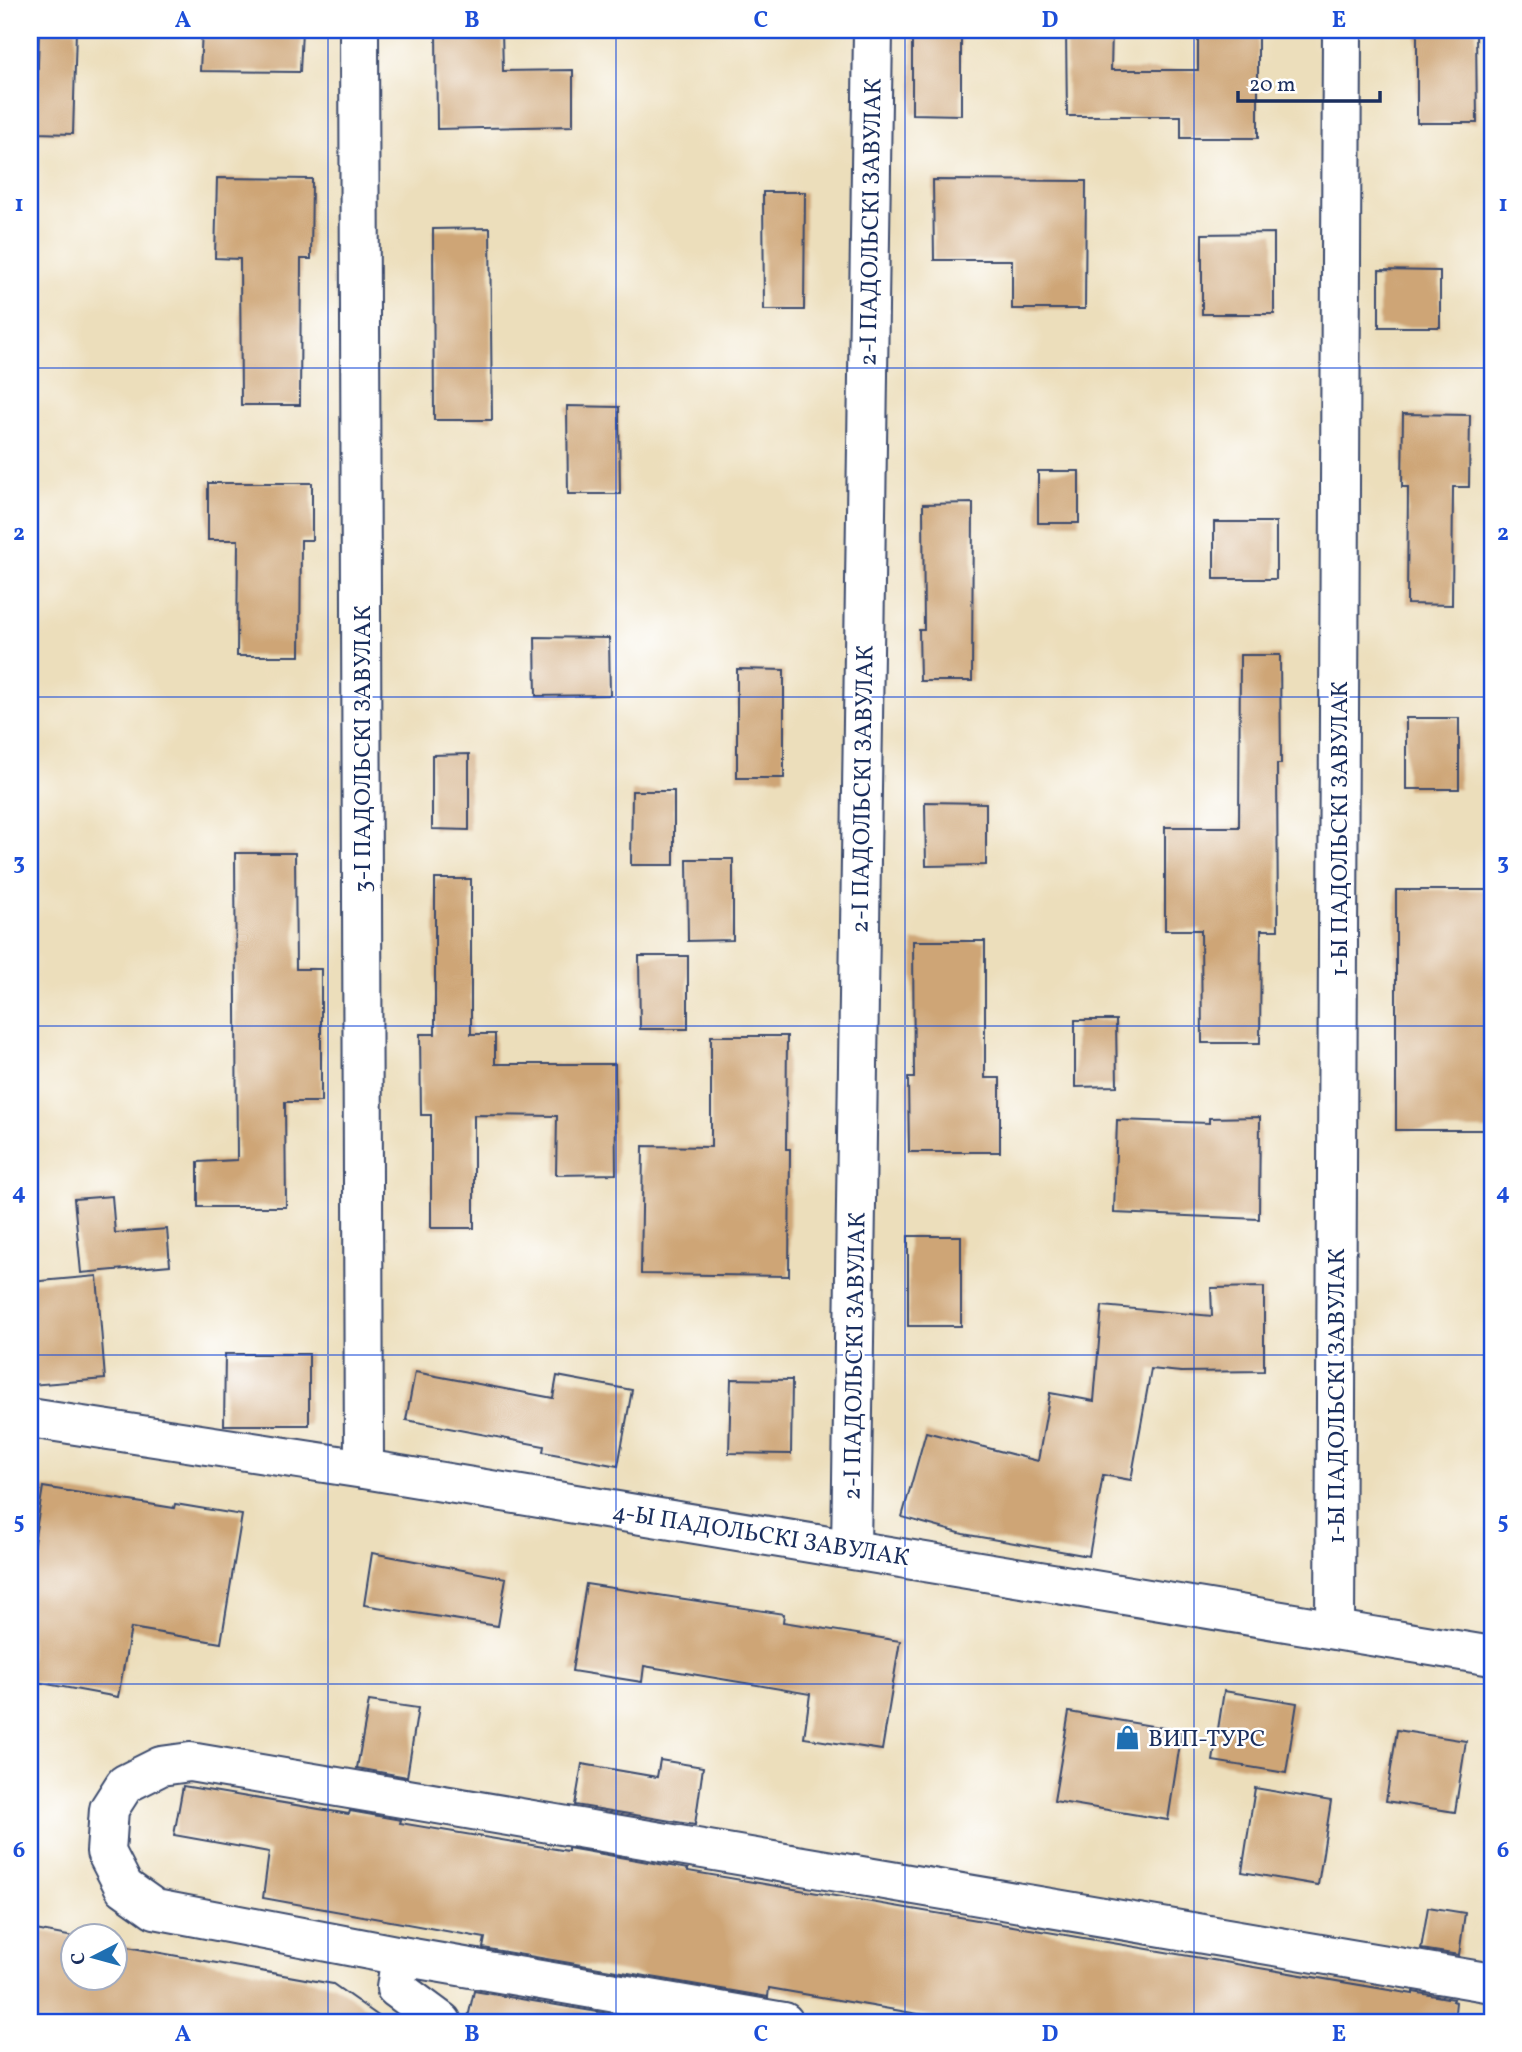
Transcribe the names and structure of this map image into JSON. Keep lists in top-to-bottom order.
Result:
{
  "streets": {
    "street": [
      "2-І ПАДОЛЬСКІ ЗАВУЛАК",
      "3-І ПАДОЛЬСКІ ЗАВУЛАК",
      "1-Ы ПАДОЛЬСКІ ЗАВУЛАК",
      "4-Ы ПАДОЛЬСКІ ЗАВУЛАК"
    ]
  },
  "crossings": [
    ["2-І ПАДОЛЬСКІ ЗАВУЛАК", "4-Ы ПАДОЛЬСКІ ЗАВУЛАК"],
    ["3-І ПАДОЛЬСКІ ЗАВУЛАК", "4-Ы ПАДОЛЬСКІ ЗАВУЛАК"],
    ["1-Ы ПАДОЛЬСКІ ЗАВУЛАК", "4-Ы ПАДОЛЬСКІ ЗАВУЛАК"]
  ],
  "places": {
    "shop": ["ВИП-ТУРС"]
  },
  "scale_bar": "20 m",
  "north": "left",
  "grid": {
    "columns": [
      "A",
      "B",
      "C",
      "D",
      "E"
    ],
    "rows": [
      "1",
      "2",
      "3",
      "4",
      "5",
      "6"
    ]
  }
}
